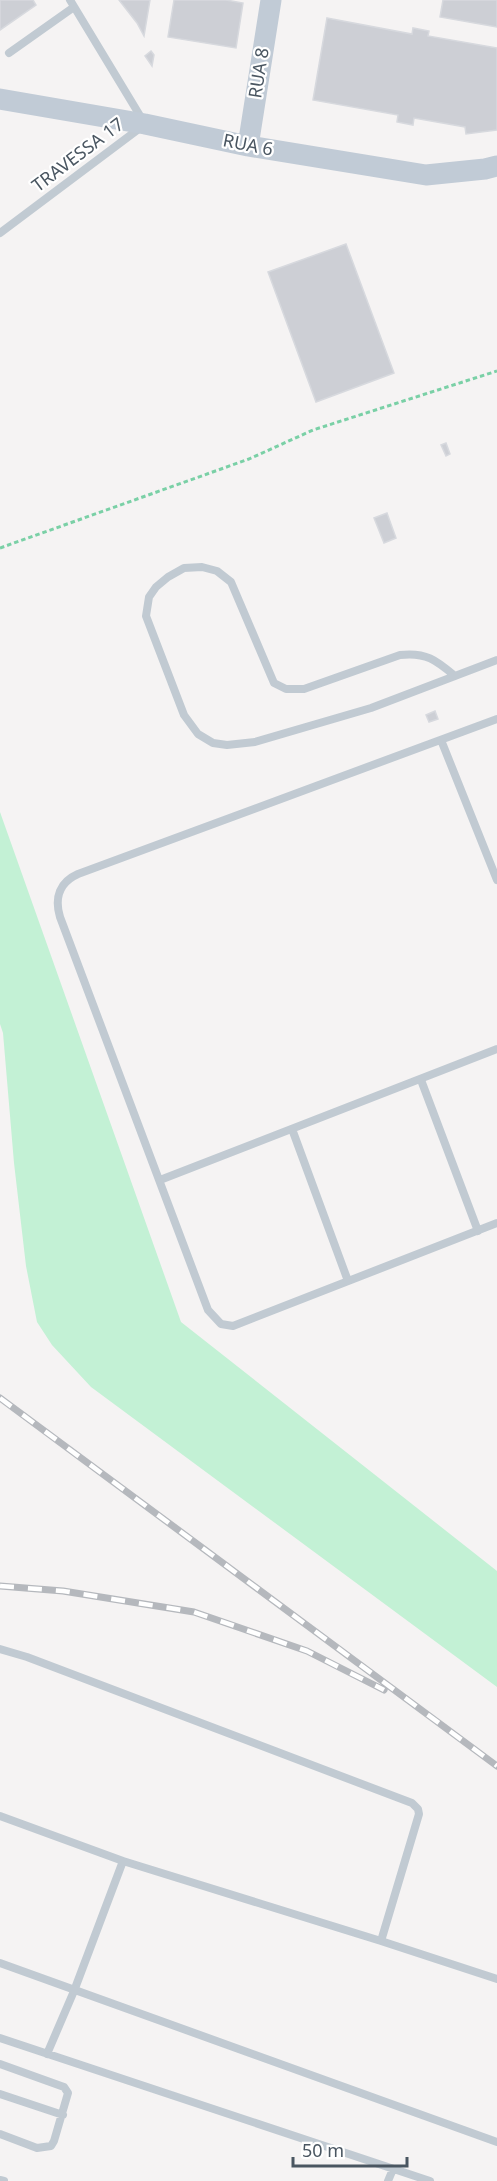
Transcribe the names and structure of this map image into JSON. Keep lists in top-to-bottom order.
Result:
{
  "streets": {
    "street": ["RUA 8", "RUA 6"],
    "lane": ["TRAVESSA 17"]
  },
  "crossings": [
    ["RUA 8", "RUA 6"],
    ["RUA 6", "TRAVESSA 17"]
  ],
  "scale_bar": "50 m"
}
